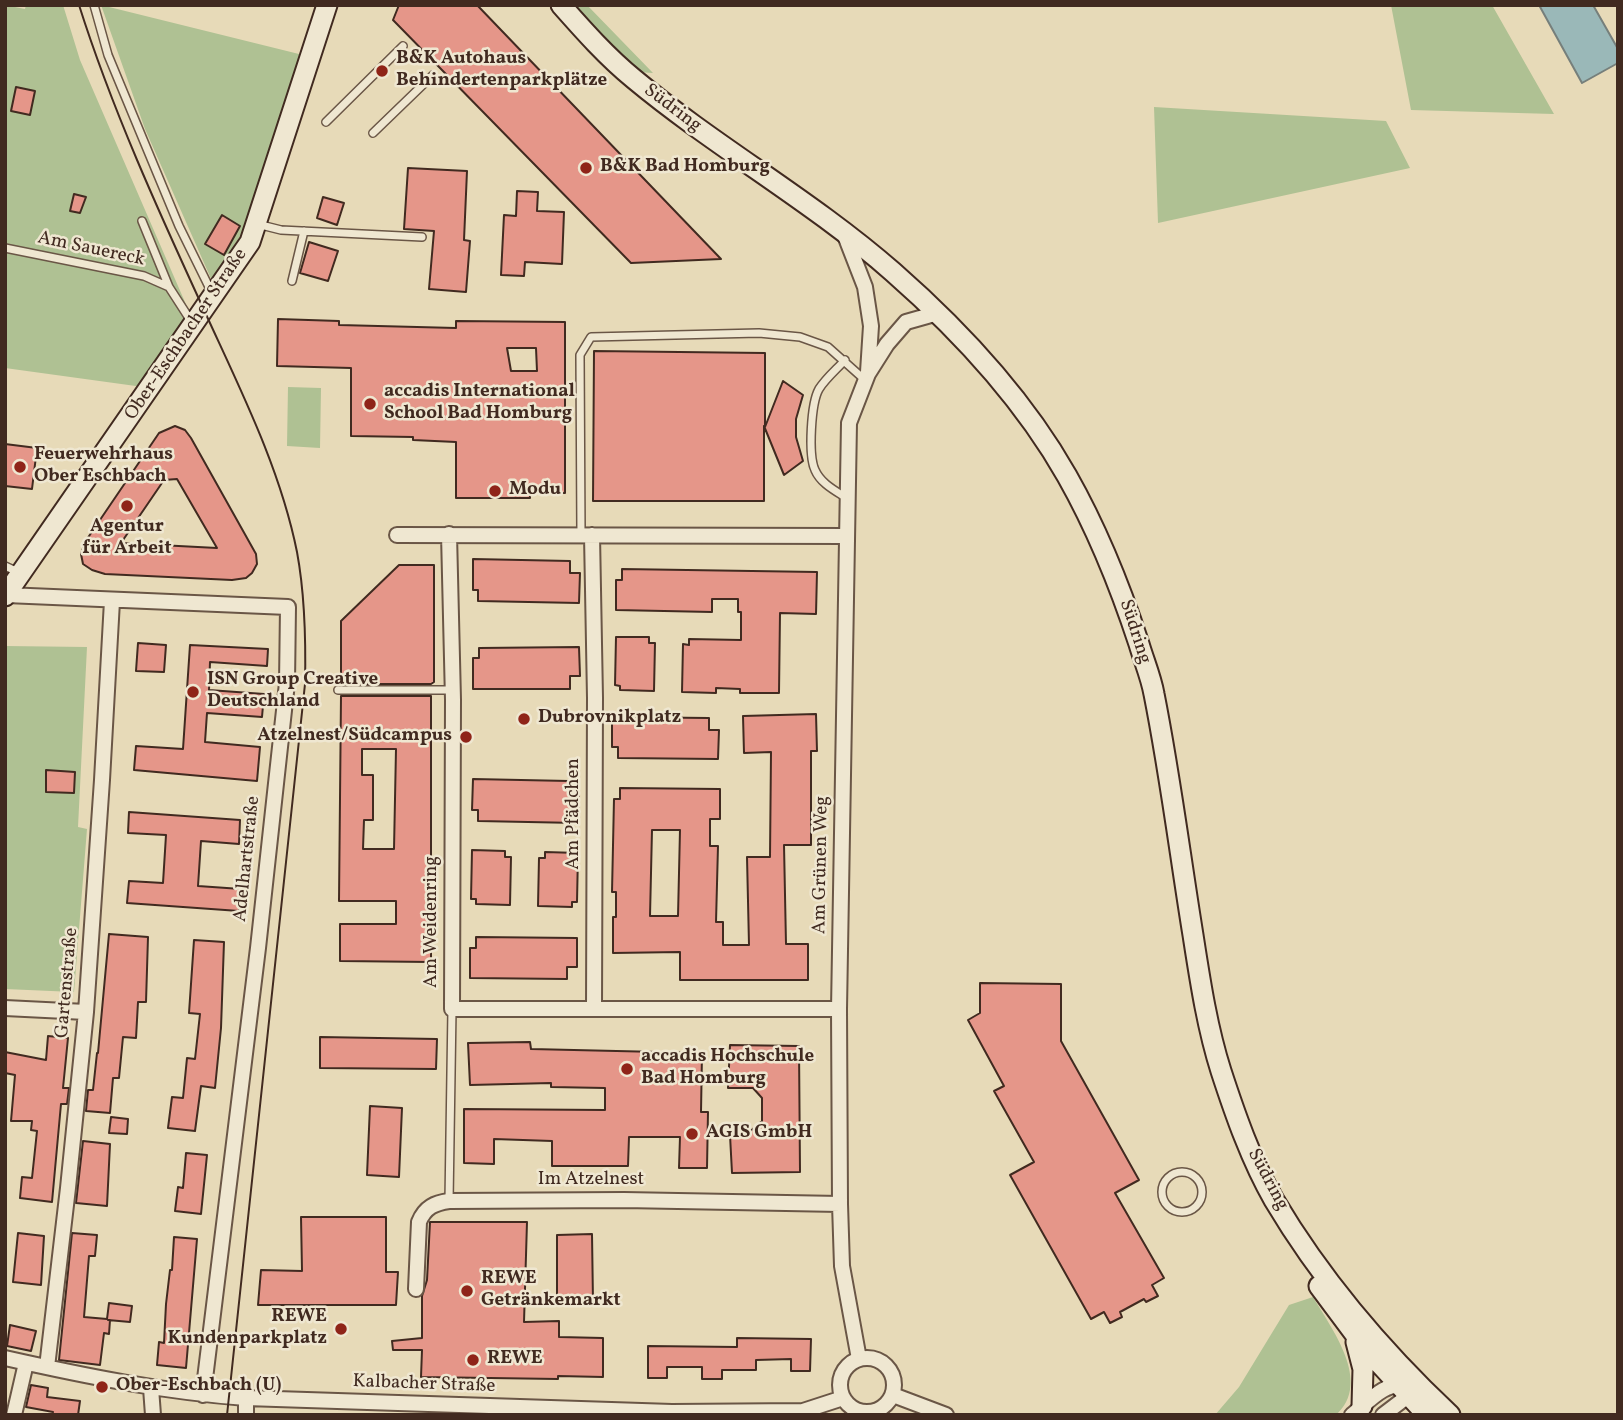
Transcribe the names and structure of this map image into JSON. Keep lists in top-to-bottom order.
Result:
{
  "streets": {
    "main road": ["Südring", "Ober-Eschbacher Straße"],
    "street": [
      "Am Pfädchen",
      "Adelhartstraße",
      "Am Grünen Weg",
      "Am Weidenring",
      "Gartenstraße",
      "Im Atzelnest",
      "Kalbacher Straße"
    ],
    "lane": ["Am Sauereck"]
  },
  "crossings": [
    ["Südring", "Am Grünen Weg"],
    ["Am Sauereck", "Ober-Eschbacher Straße"],
    ["Ober-Eschbacher Straße", "Adelhartstraße"],
    ["Am Pfädchen", "Am Weidenring"],
    ["Adelhartstraße", "Gartenstraße"],
    ["Adelhartstraße", "Kalbacher Straße"],
    ["Am Grünen Weg", "Am Weidenring"],
    ["Am Grünen Weg", "Im Atzelnest"],
    ["Am Grünen Weg", "Kalbacher Straße"],
    ["Gartenstraße", "Kalbacher Straße"]
  ],
  "places": [
    "B&K Autohaus Behindertenparkplätze",
    "B&K Bad Homburg",
    "accadis International School Bad Homburg",
    "Feuerwehrhaus Ober Eschbach",
    "Modu",
    "Agentur für Arbeit",
    "ISN Group Creative Deutschland",
    "Dubrovnikplatz",
    "Atzelnest/Südcampus",
    "accadis Hochschule Bad Homburg",
    "AGIS GmbH",
    "REWE Getränkemarkt",
    "REWE Kundenparkplatz",
    "REWE",
    "Ober-Eschbach (U)"
  ]
}
